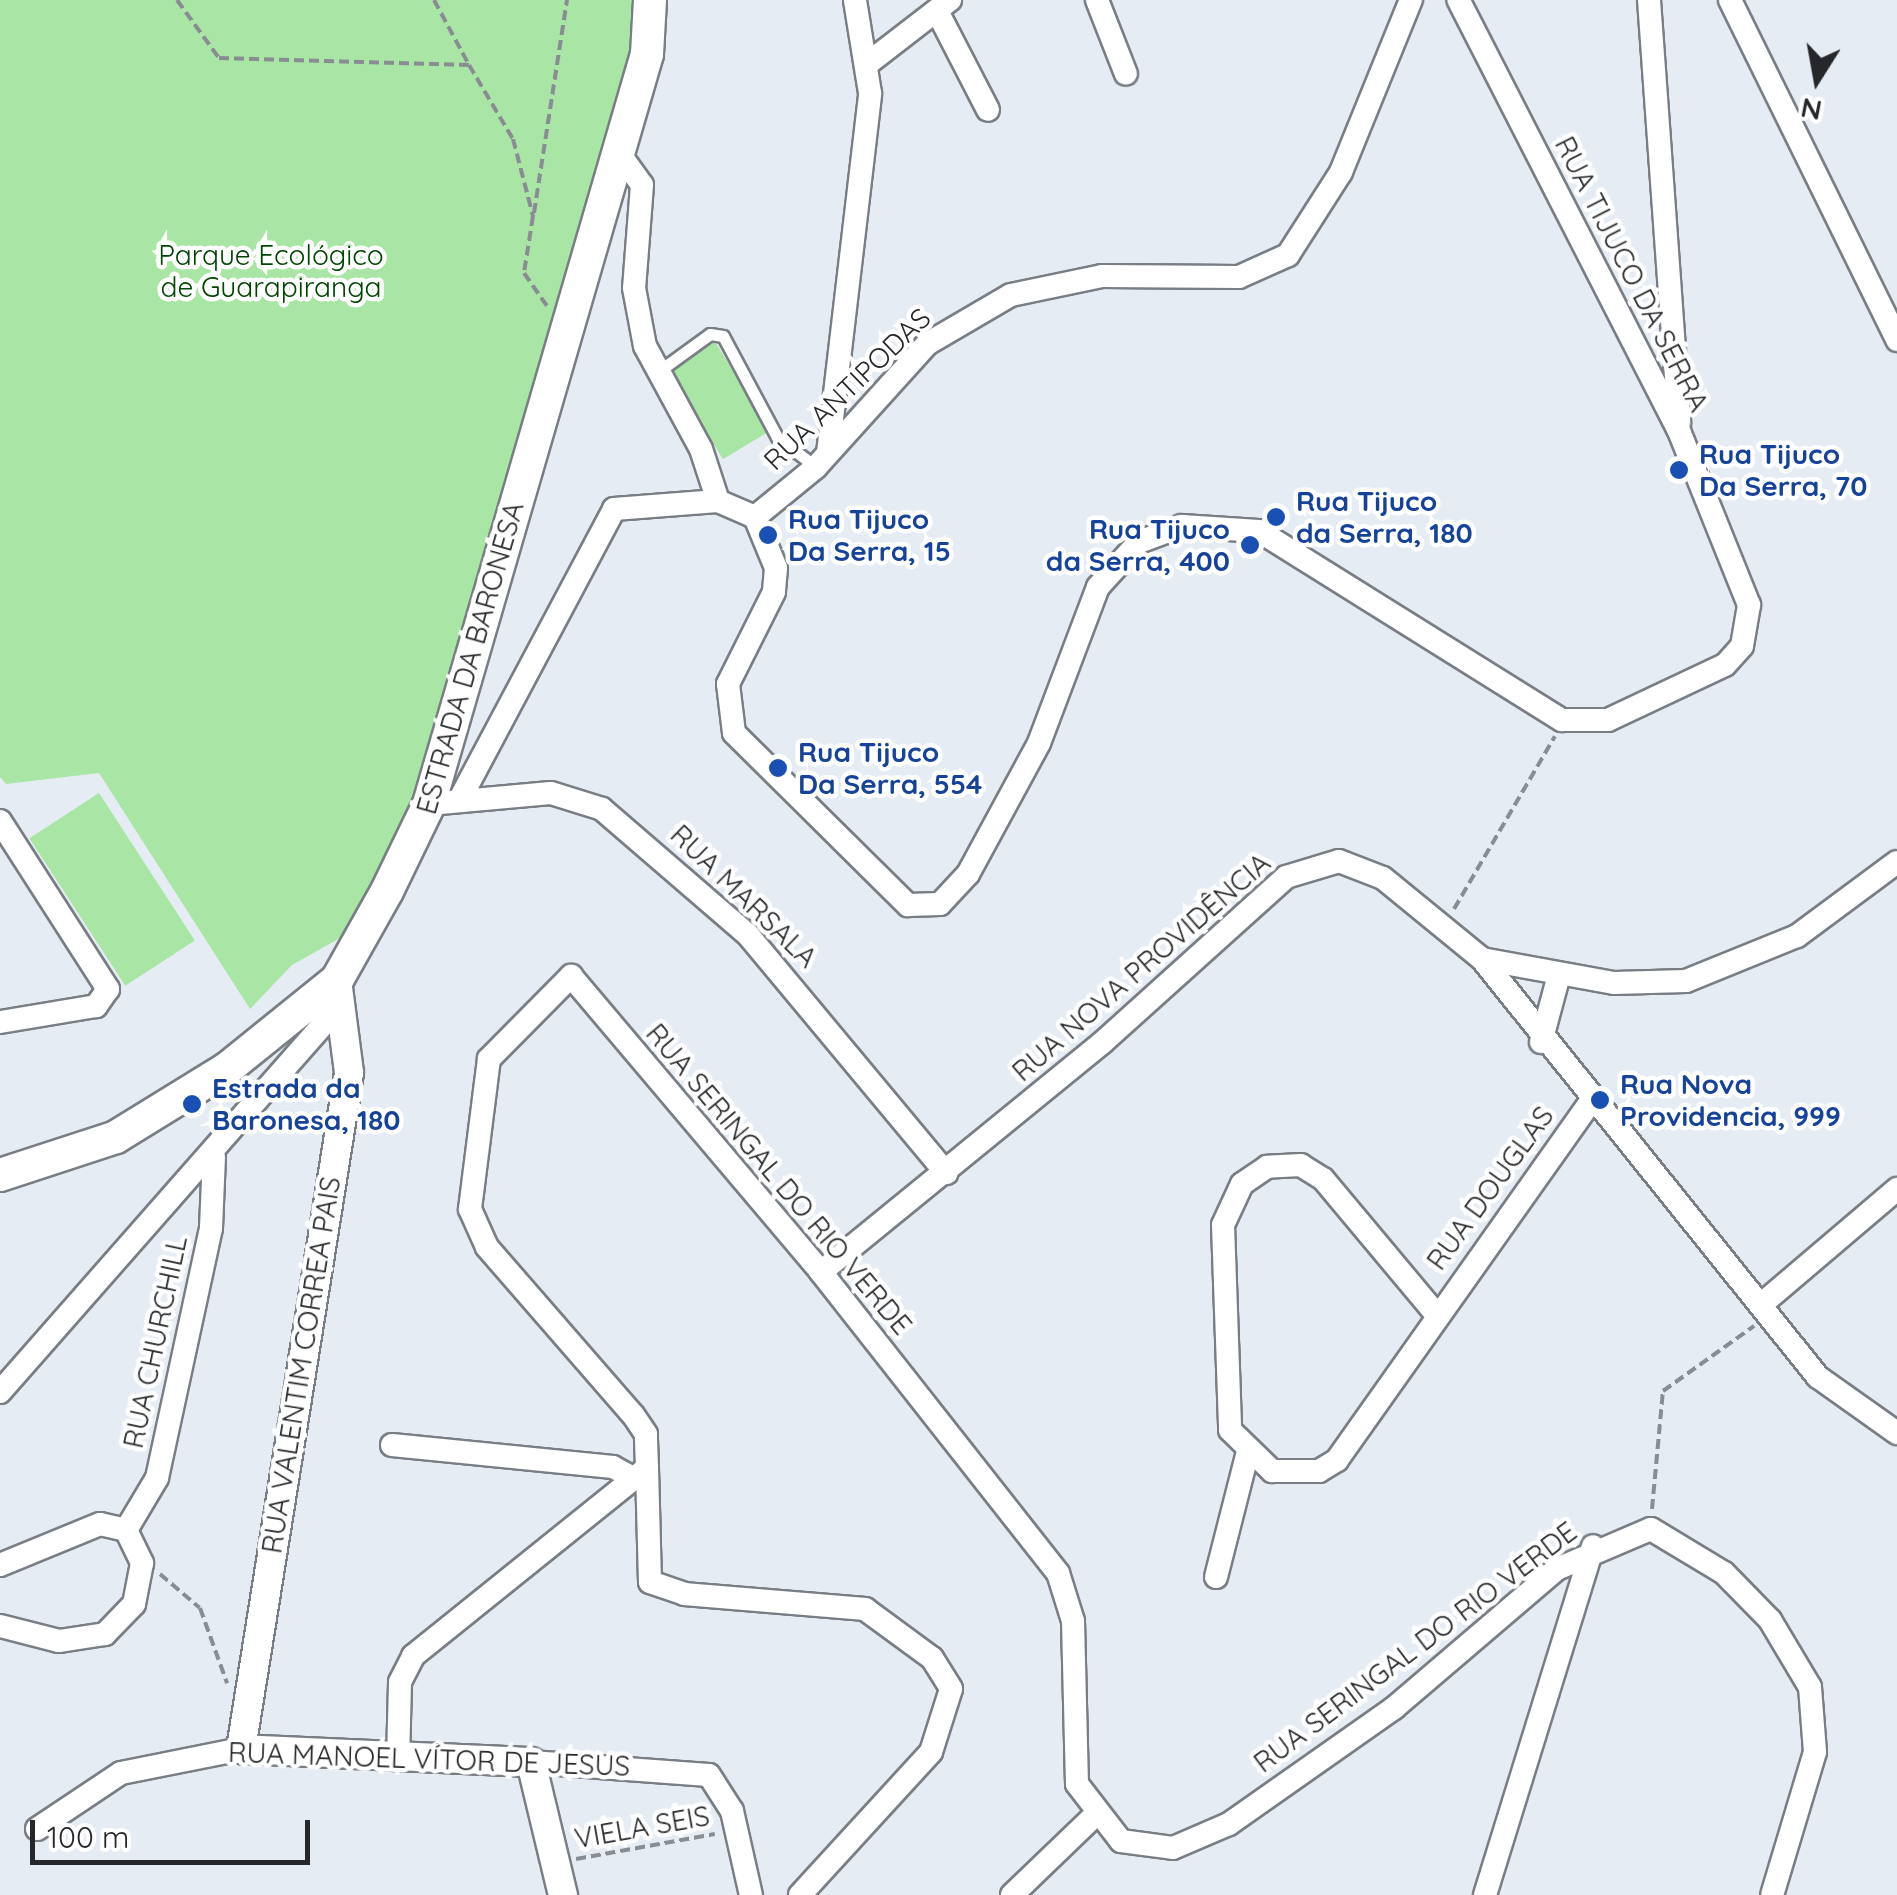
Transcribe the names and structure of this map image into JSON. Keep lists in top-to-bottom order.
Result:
{
  "streets": {
    "main road": ["ESTRADA DA BARONESA"],
    "street": [
      "RUA TIJUCO DA SERRA",
      "RUA ANTIPODAS",
      "RUA MARSALA",
      "RUA NOVA PROVIDÊNCIA",
      "RUA SERINGAL DO RIO VERDE",
      "RUA DOUGLAS",
      "RUA CHURCHILL",
      "RUA VALENTIM CORREA PAIS",
      "RUA MANOEL VÍTOR DE JESUS"
    ],
    "path": ["VIELA SEIS"]
  },
  "crossings": [
    ["ESTRADA DA BARONESA", "RUA MARSALA"],
    ["ESTRADA DA BARONESA", "RUA VALENTIM CORREA PAIS"],
    ["RUA MARSALA", "RUA NOVA PROVIDÊNCIA"],
    ["RUA NOVA PROVIDÊNCIA", "RUA SERINGAL DO RIO VERDE"],
    ["RUA NOVA PROVIDÊNCIA", "RUA DOUGLAS"],
    ["RUA VALENTIM CORREA PAIS", "RUA MANOEL VÍTOR DE JESUS"],
    ["RUA MANOEL VÍTOR DE JESUS", "VIELA SEIS"]
  ],
  "parks": ["Parque Ecológico de Guarapiranga"],
  "places": [
    "Rua Tijuco Da Serra, 70",
    "Rua Tijuco da Serra, 180",
    "Rua Tijuco Da Serra, 15",
    "Rua Tijuco da Serra, 400",
    "Rua Tijuco Da Serra, 554",
    "Rua Nova Providencia, 999",
    "Estrada da Baronesa, 180"
  ],
  "scale_bar": "100 m",
  "north": "bottom"
}
